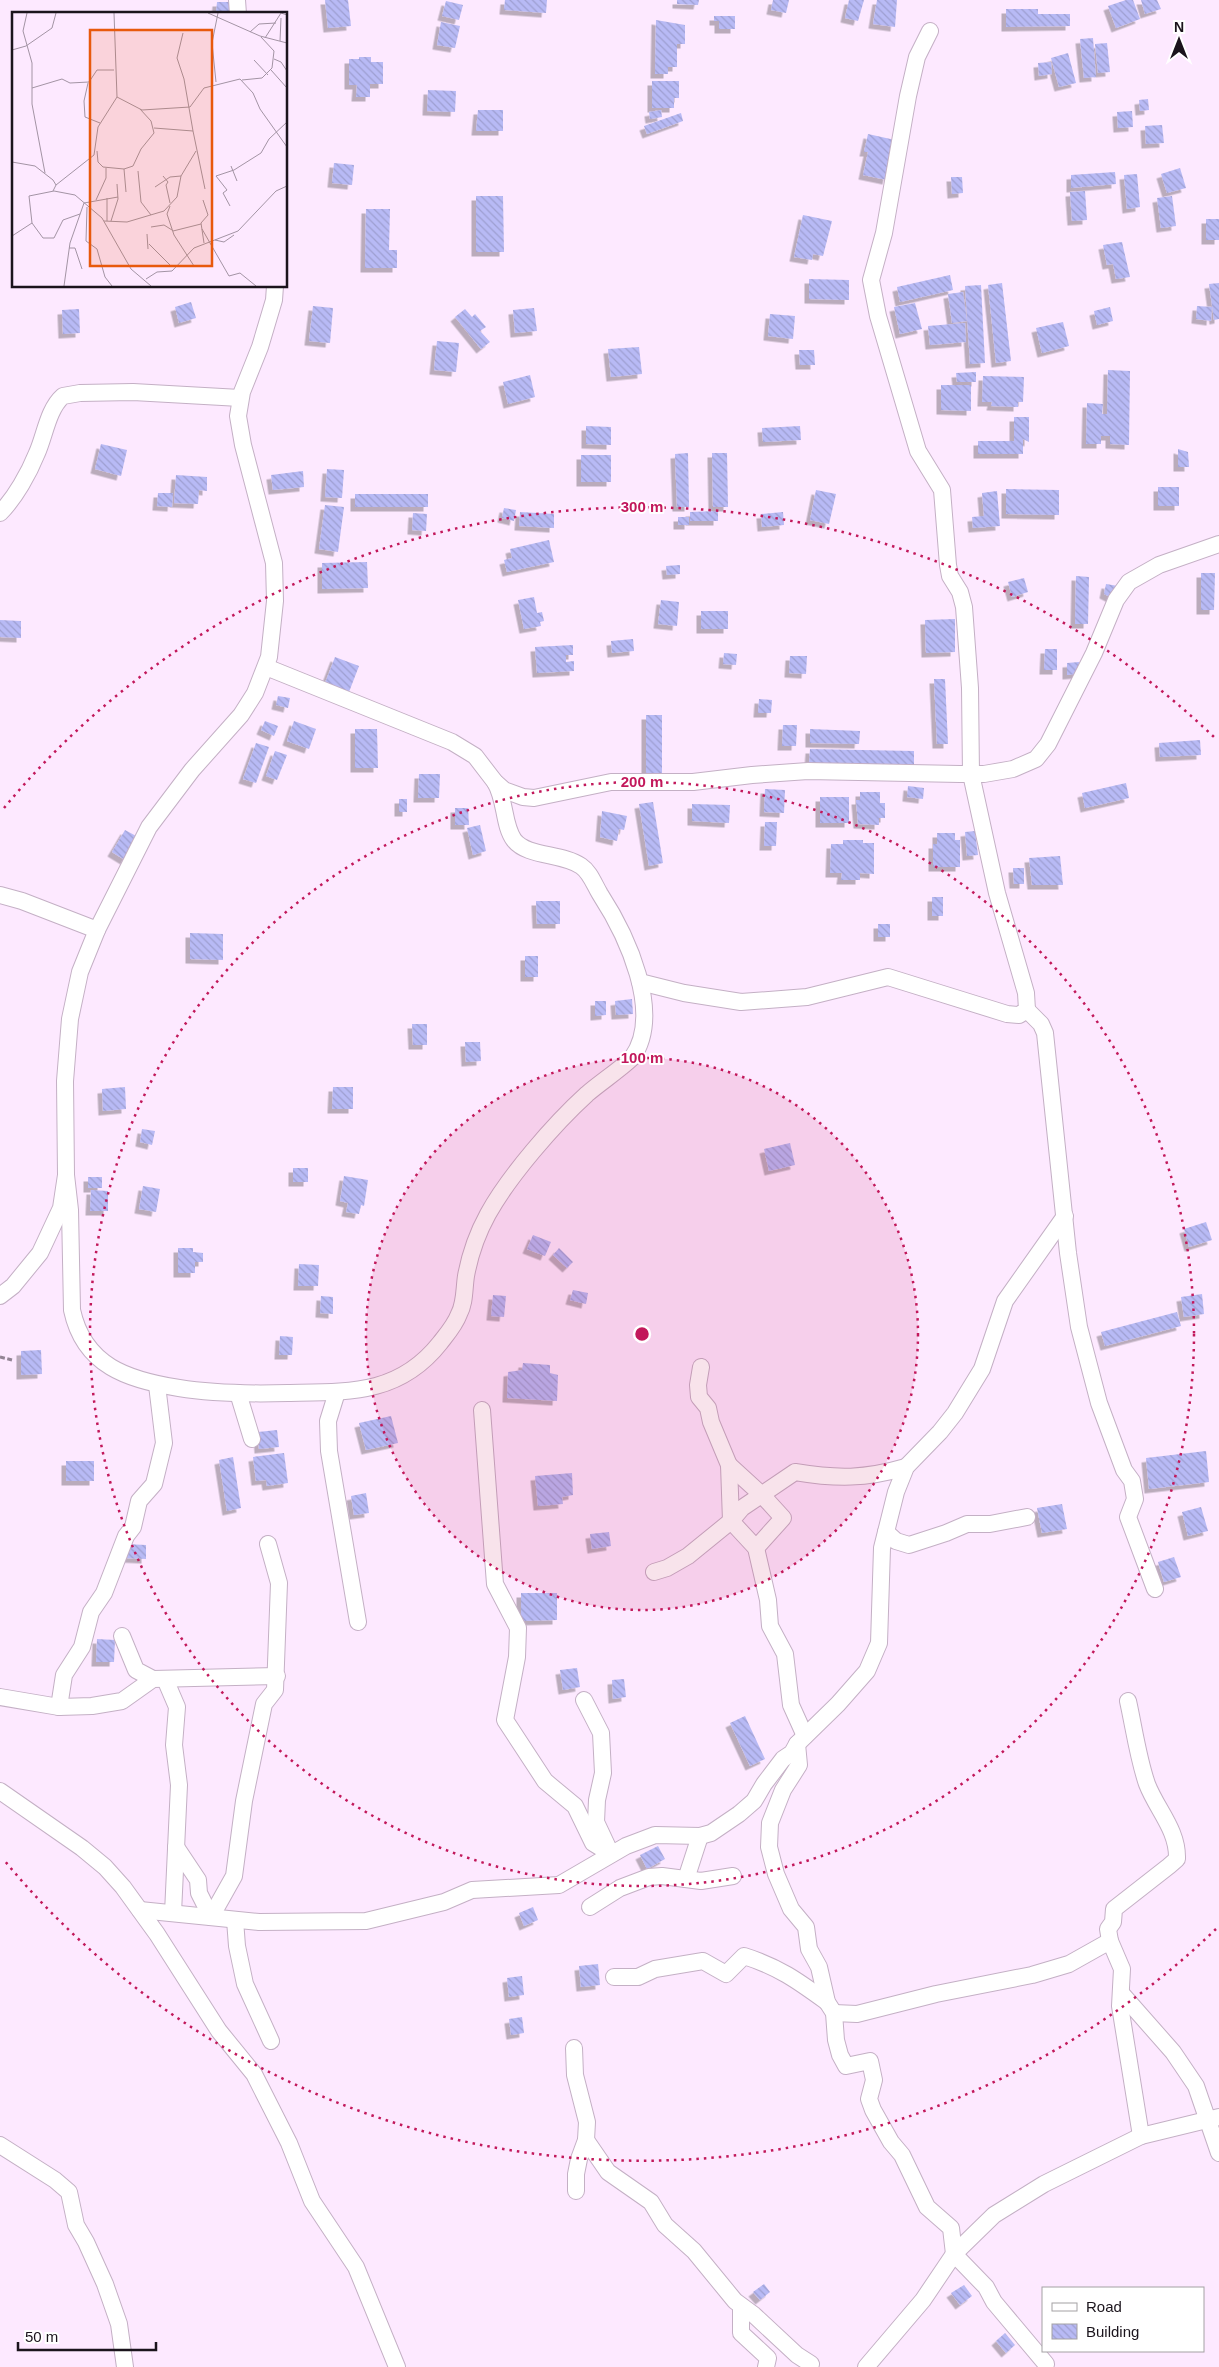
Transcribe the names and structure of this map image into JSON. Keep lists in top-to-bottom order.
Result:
{
  "legend": ["Road", "Building"],
  "scale_bar": "50 m",
  "north": "top",
  "rings": ["300 m", "200 m", "100 m"]
}
